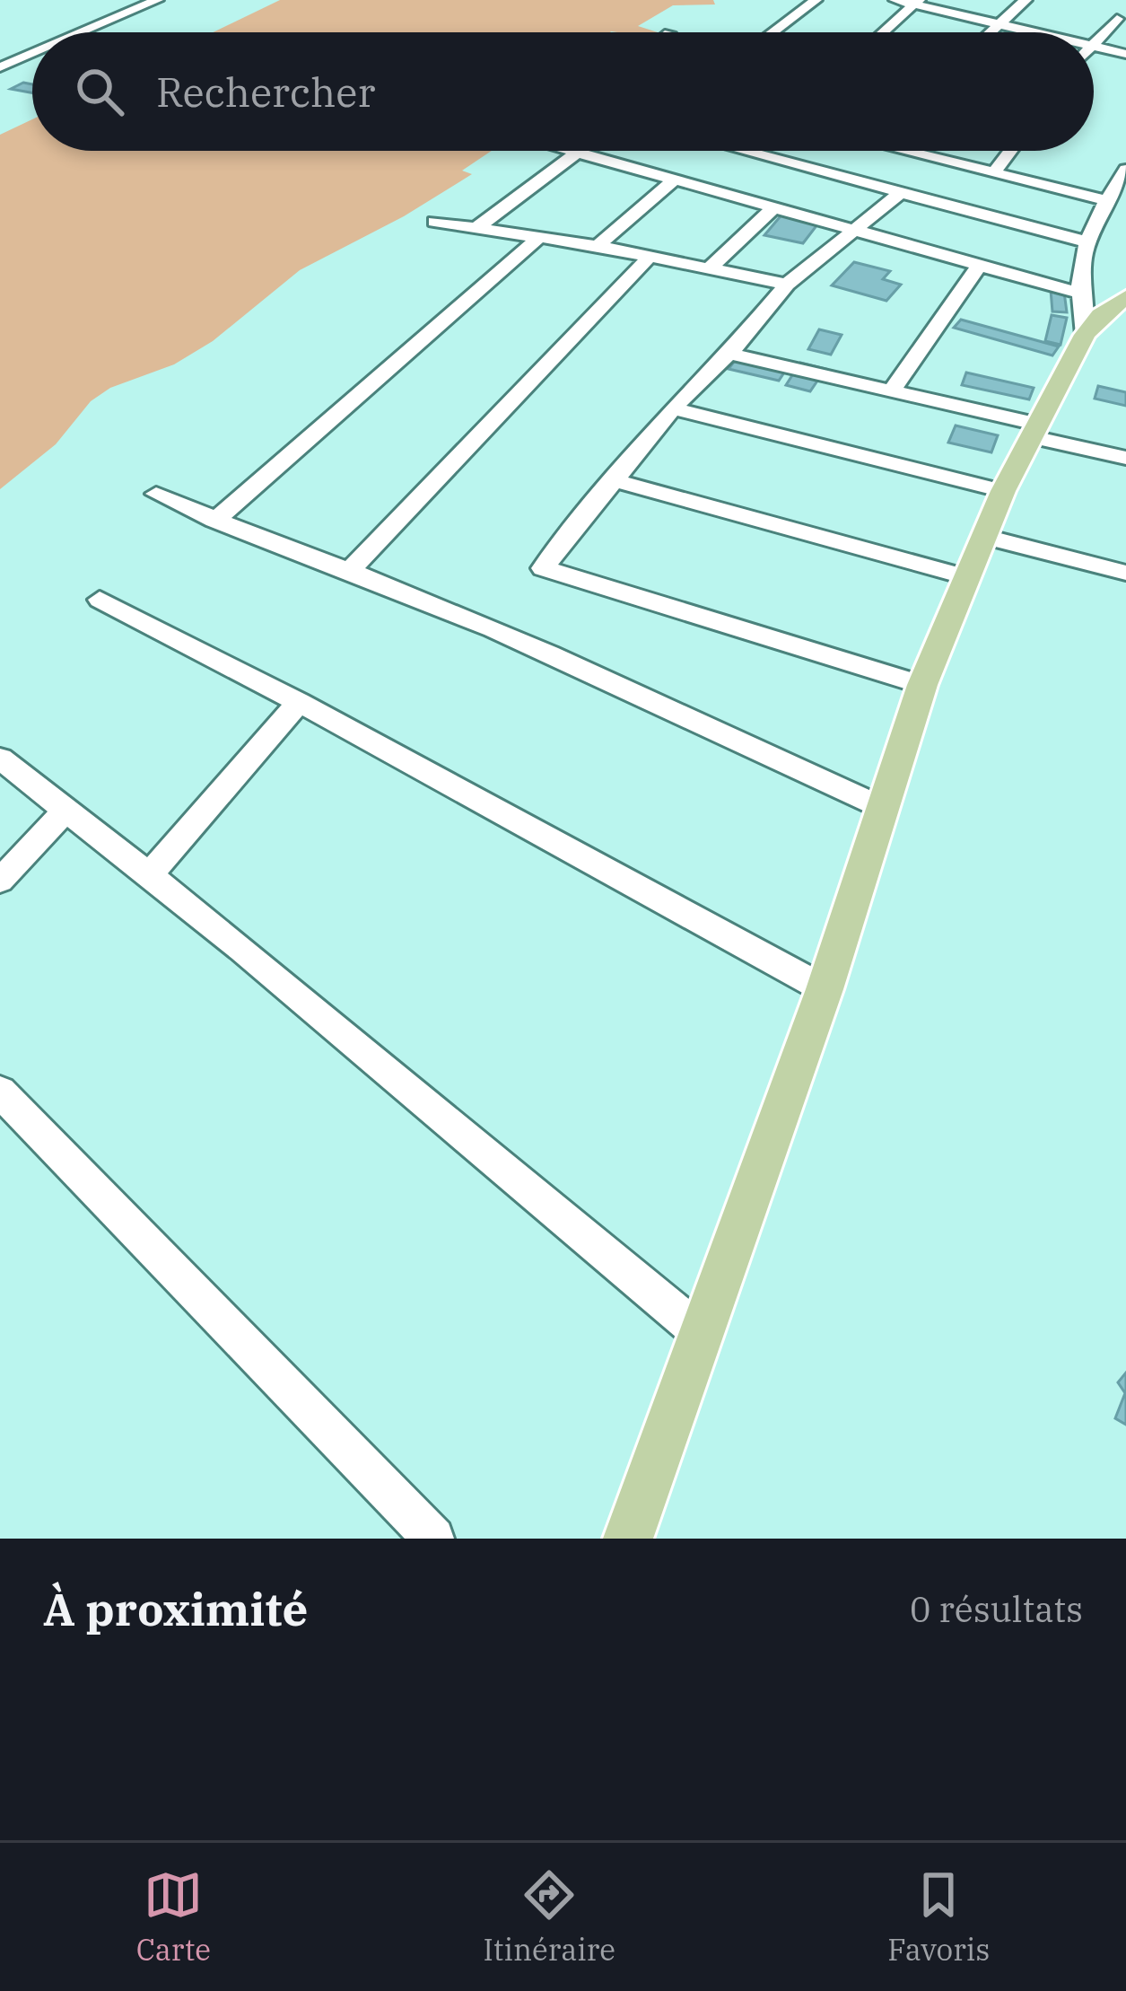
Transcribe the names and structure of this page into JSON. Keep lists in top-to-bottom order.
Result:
{
  "page": {
    "search": "Rechercher",
    "heading": ["À proximité", "0 résultats"],
    "nav": ["Carte", "Itinéraire", "Favoris"]
  }
}
